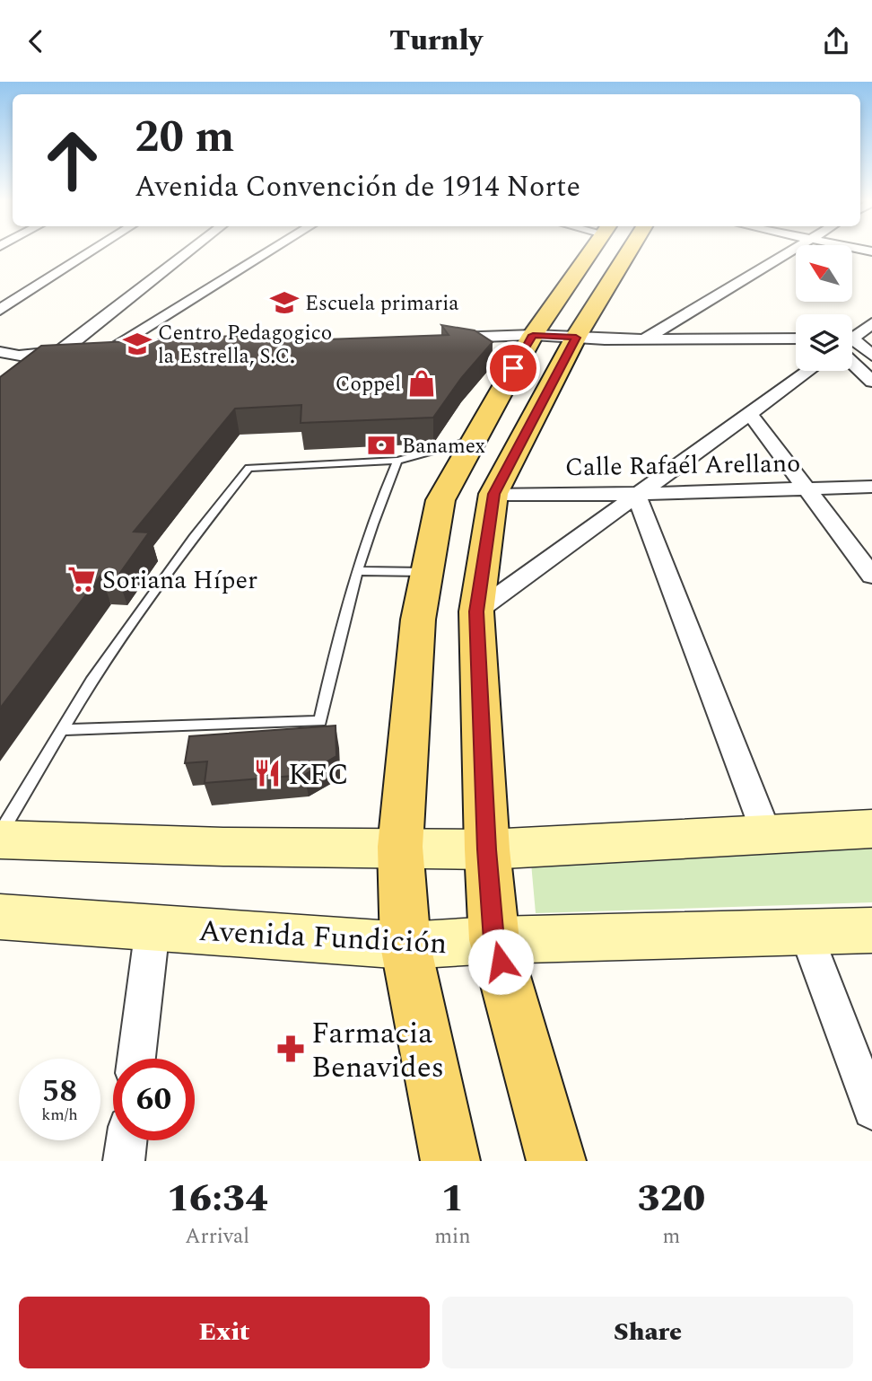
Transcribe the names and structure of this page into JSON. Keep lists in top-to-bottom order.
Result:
{
  "streets": {
    "street": ["Calle Rafaél Arellano", "Avenida Fundición"]
  },
  "places": {
    "school or university": ["Escuela primaria", "Centro Pedagogico la Estrella, S.C."],
    "shop": ["Coppel"],
    "bank": ["Banamex"],
    "supermarket": ["Soriana Híper"],
    "restaurant": ["KFC"],
    "pharmacy": ["Farmacia Benavides"]
  },
  "north": "top left",
  "page": {
    "header": "Turnly",
    "turn": ["20 m", "Avenida Convención de 1914 Norte"],
    "speed": "58 km/h",
    "limit": "60",
    "eta": [
      "16:34",
      "Arrival",
      "1",
      "min",
      "320",
      "m"
    ],
    "buttons": ["Exit", "Share"]
  }
}
